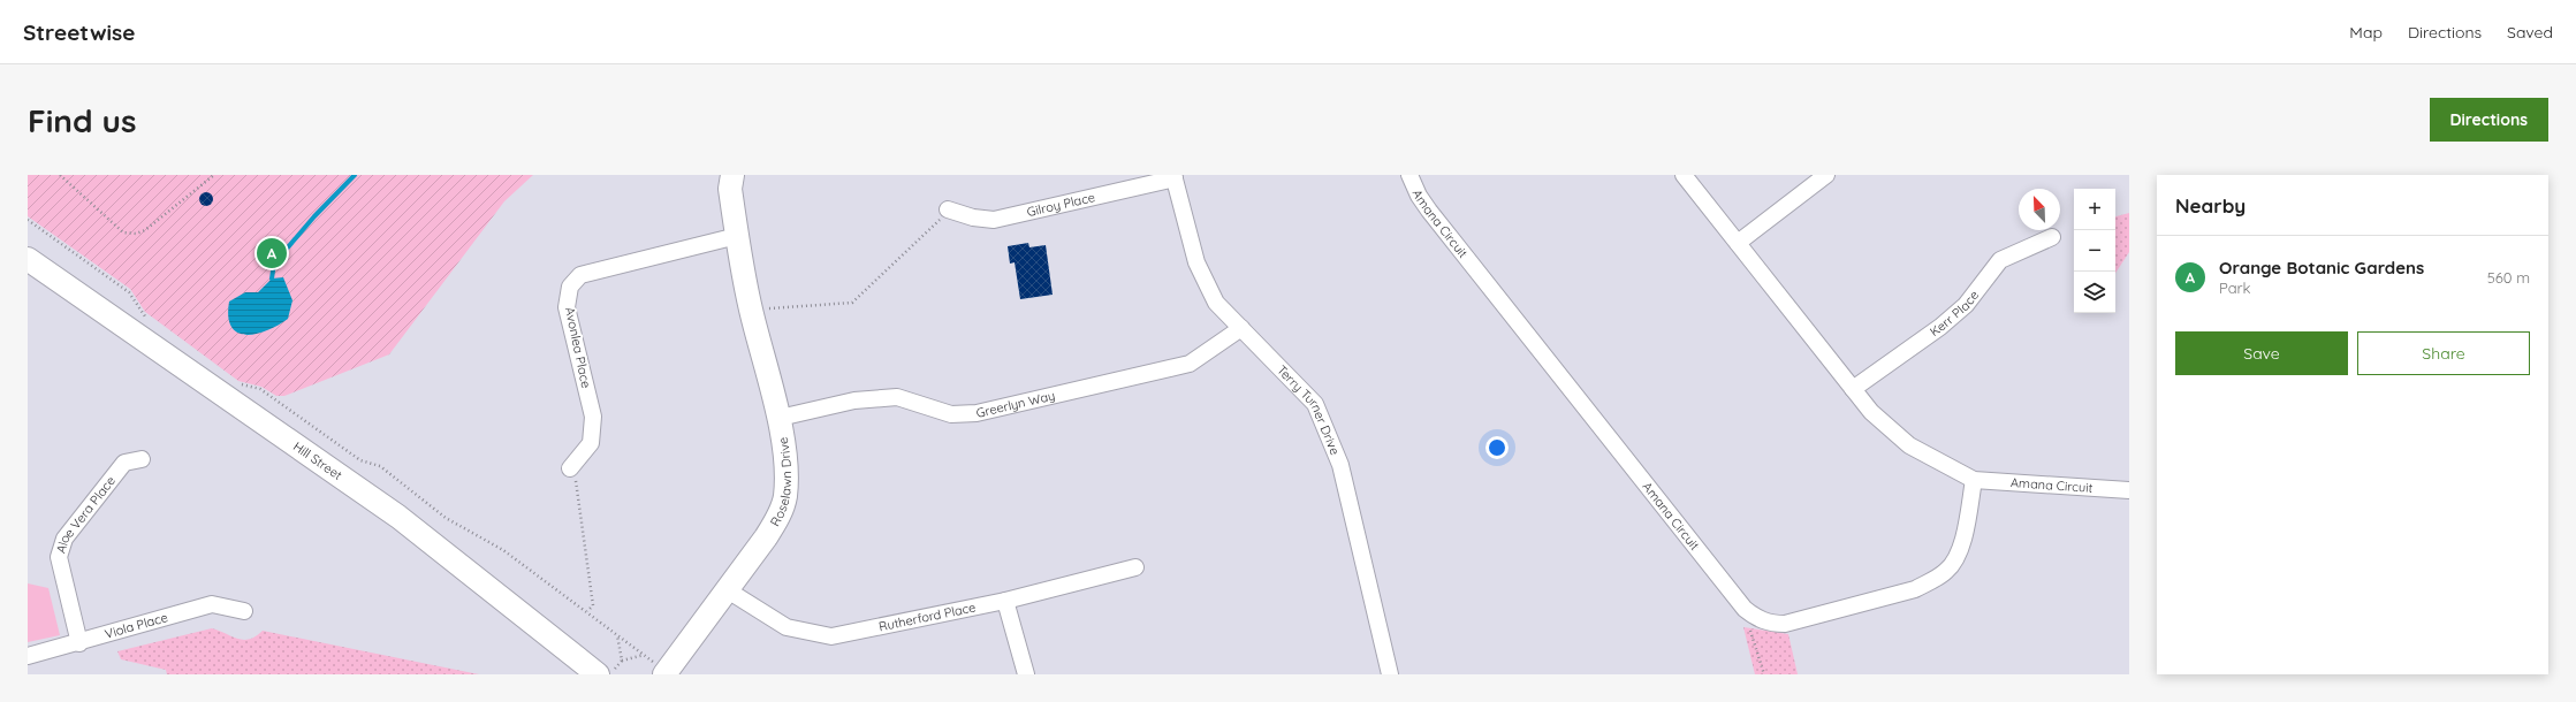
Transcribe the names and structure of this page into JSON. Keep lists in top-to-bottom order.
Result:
{
  "streets": {
    "main road": ["Hill Street", "Roselawn Drive"],
    "street": [
      "Gilroy Place",
      "Amana Circuit",
      "Kerr Place",
      "Avonlea Place",
      "Greerlyn Way",
      "Terry Turner Drive",
      "Aloe Vera Place",
      "Rutherford Place",
      "Viola Place"
    ]
  },
  "crossings": [
    ["Gilroy Place", "Terry Turner Drive"],
    ["Amana Circuit", "Kerr Place"],
    ["Avonlea Place", "Roselawn Drive"],
    ["Greerlyn Way", "Terry Turner Drive"],
    ["Greerlyn Way", "Roselawn Drive"],
    ["Roselawn Drive", "Rutherford Place"],
    ["Aloe Vera Place", "Viola Place"]
  ],
  "north": "top left",
  "page": {
    "header": "Streetwise",
    "nav": ["Map", "Directions", "Saved"],
    "buttons": [
      "Directions",
      ["Save", "Share"]
    ],
    "title": "Find us",
    "heading": "Nearby",
    "map_buttons": ["+", "−"],
    "list": [
      {
        "mark": "A",
        "name": "Orange Botanic Gardens",
        "note": "Park",
        "value": "560 m"
      }
    ],
    "pins": "A"
  }
}
